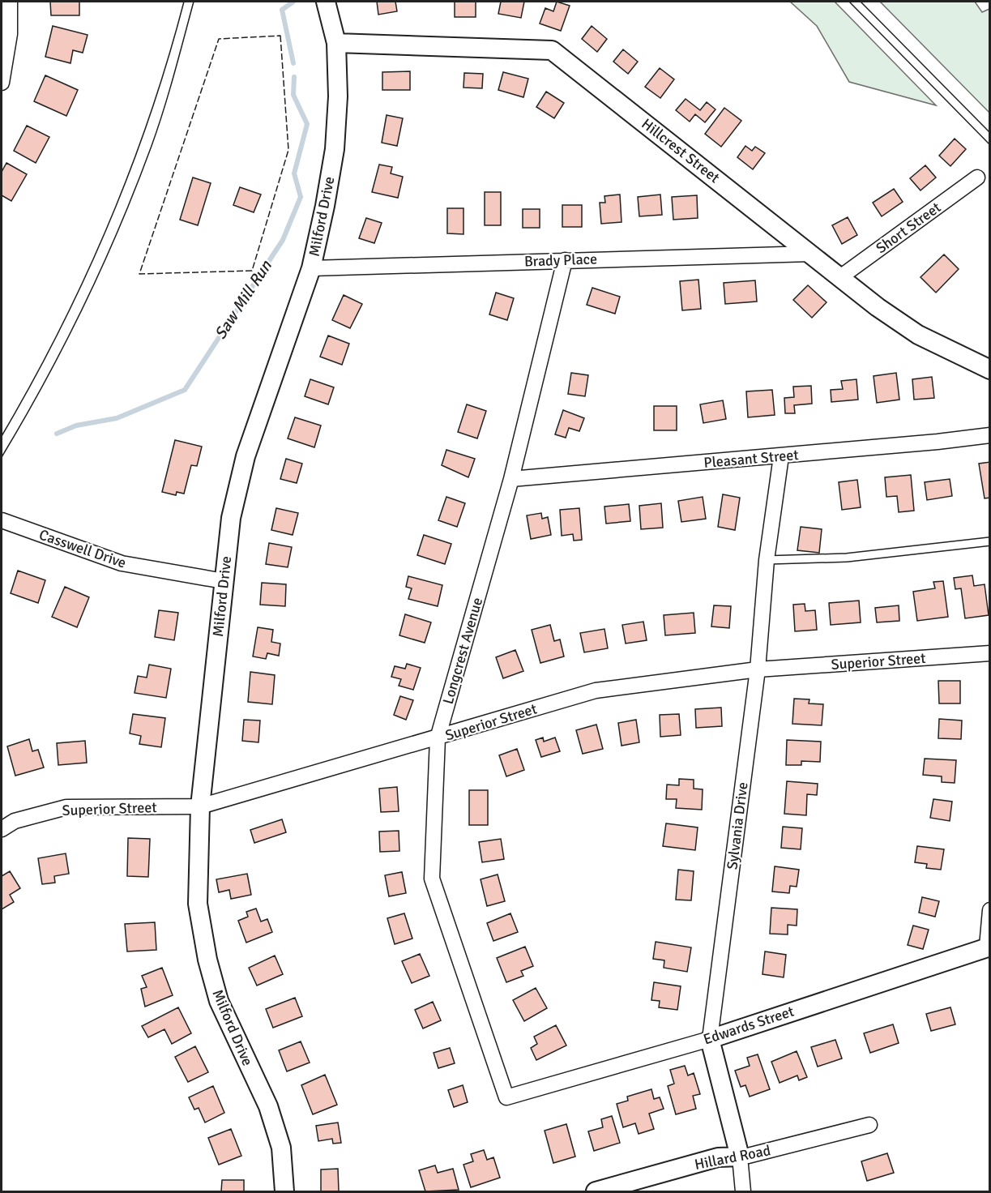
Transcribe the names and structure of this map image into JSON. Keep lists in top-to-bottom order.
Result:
{
  "streets": {
    "street": [
      "Hillcrest Street",
      "Milford Drive",
      "Short Street",
      "Brady Place",
      "Pleasant Street",
      "Casswell Drive",
      "Longcrest Avenue",
      "Superior Street",
      "Sylvania Drive",
      "Edwards Street",
      "Hillard Road"
    ]
  },
  "crossings": [
    ["Hillcrest Street", "Milford Drive"],
    ["Hillcrest Street", "Short Street"],
    ["Hillcrest Street", "Brady Place"],
    ["Milford Drive", "Brady Place"],
    ["Milford Drive", "Casswell Drive"],
    ["Milford Drive", "Superior Street"],
    ["Brady Place", "Longcrest Avenue"],
    ["Pleasant Street", "Longcrest Avenue"],
    ["Pleasant Street", "Sylvania Drive"],
    ["Longcrest Avenue", "Superior Street"],
    ["Longcrest Avenue", "Edwards Street"],
    ["Superior Street", "Sylvania Drive"],
    ["Sylvania Drive", "Edwards Street"],
    ["Sylvania Drive", "Hillard Road"]
  ],
  "water": ["Saw Mill Run"]
}
